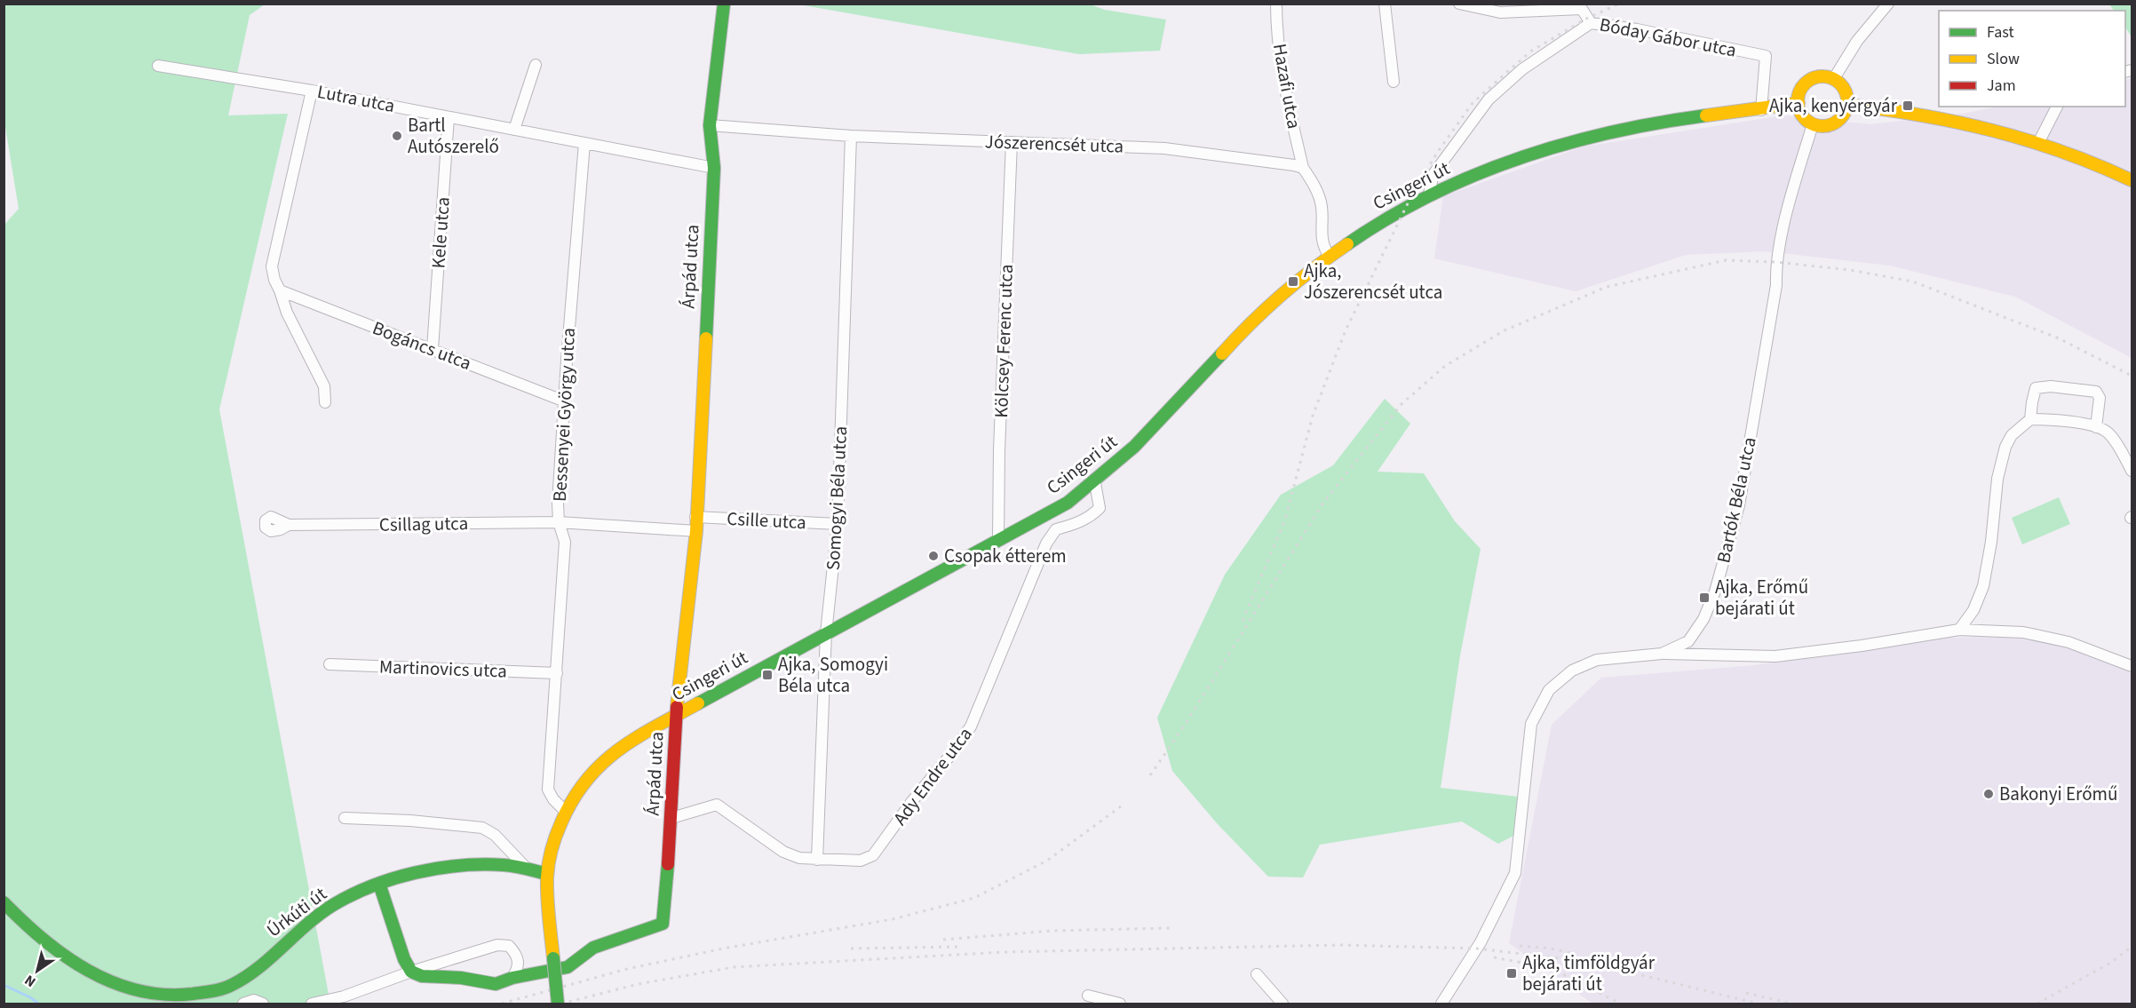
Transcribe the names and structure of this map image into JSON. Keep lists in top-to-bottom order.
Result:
{
  "streets": {
    "main road": ["Csingeri út", "Árpád utca", "Úrkúti út"],
    "street": [
      "Bóday Gábor utca",
      "Hazafi utca",
      "Lutra utca",
      "Jószerencsét utca",
      "Kele utca",
      "Kölcsey Ferenc utca",
      "Bogáncs utca",
      "Bessenyei György utca",
      "Somogyi Béla utca",
      "Bartók Béla utca",
      "Csille utca",
      "Csillag utca",
      "Martinovics utca",
      "Ady Endre utca"
    ]
  },
  "crossings": [
    ["Bóday Gábor utca", "Csingeri út"],
    ["Hazafi utca", "Jószerencsét utca"],
    ["Lutra utca", "Kele utca"],
    ["Lutra utca", "Bessenyei György utca"],
    ["Jószerencsét utca", "Árpád utca"],
    ["Jószerencsét utca", "Kölcsey Ferenc utca"],
    ["Jószerencsét utca", "Somogyi Béla utca"],
    ["Csingeri út", "Árpád utca"],
    ["Csingeri út", "Kölcsey Ferenc utca"],
    ["Csingeri út", "Bessenyei György utca"],
    ["Csingeri út", "Somogyi Béla utca"],
    ["Csingeri út", "Bartók Béla utca"],
    ["Csingeri út", "Ady Endre utca"],
    ["Csingeri út", "Úrkúti út"],
    ["Kele utca", "Bogáncs utca"],
    ["Árpád utca", "Csille utca"],
    ["Árpád utca", "Ady Endre utca"],
    ["Bogáncs utca", "Bessenyei György utca"],
    ["Bessenyei György utca", "Csillag utca"],
    ["Bessenyei György utca", "Martinovics utca"],
    ["Somogyi Béla utca", "Csille utca"],
    ["Somogyi Béla utca", "Ady Endre utca"]
  ],
  "places": {
    "transit": [
      "Ajka, kenyérgyár",
      "Ajka, Jószerencsét utca",
      "Ajka, Erőmű bejárati út",
      "Ajka, Somogyi Béla utca",
      "Ajka, timföldgyár bejárati út"
    ],
    "other": ["Bartl Autószerelő", "Csopak étterem", "Bakonyi Erőmű"]
  },
  "legend": ["Fast", "Slow", "Jam"],
  "north": "bottom left"
}
